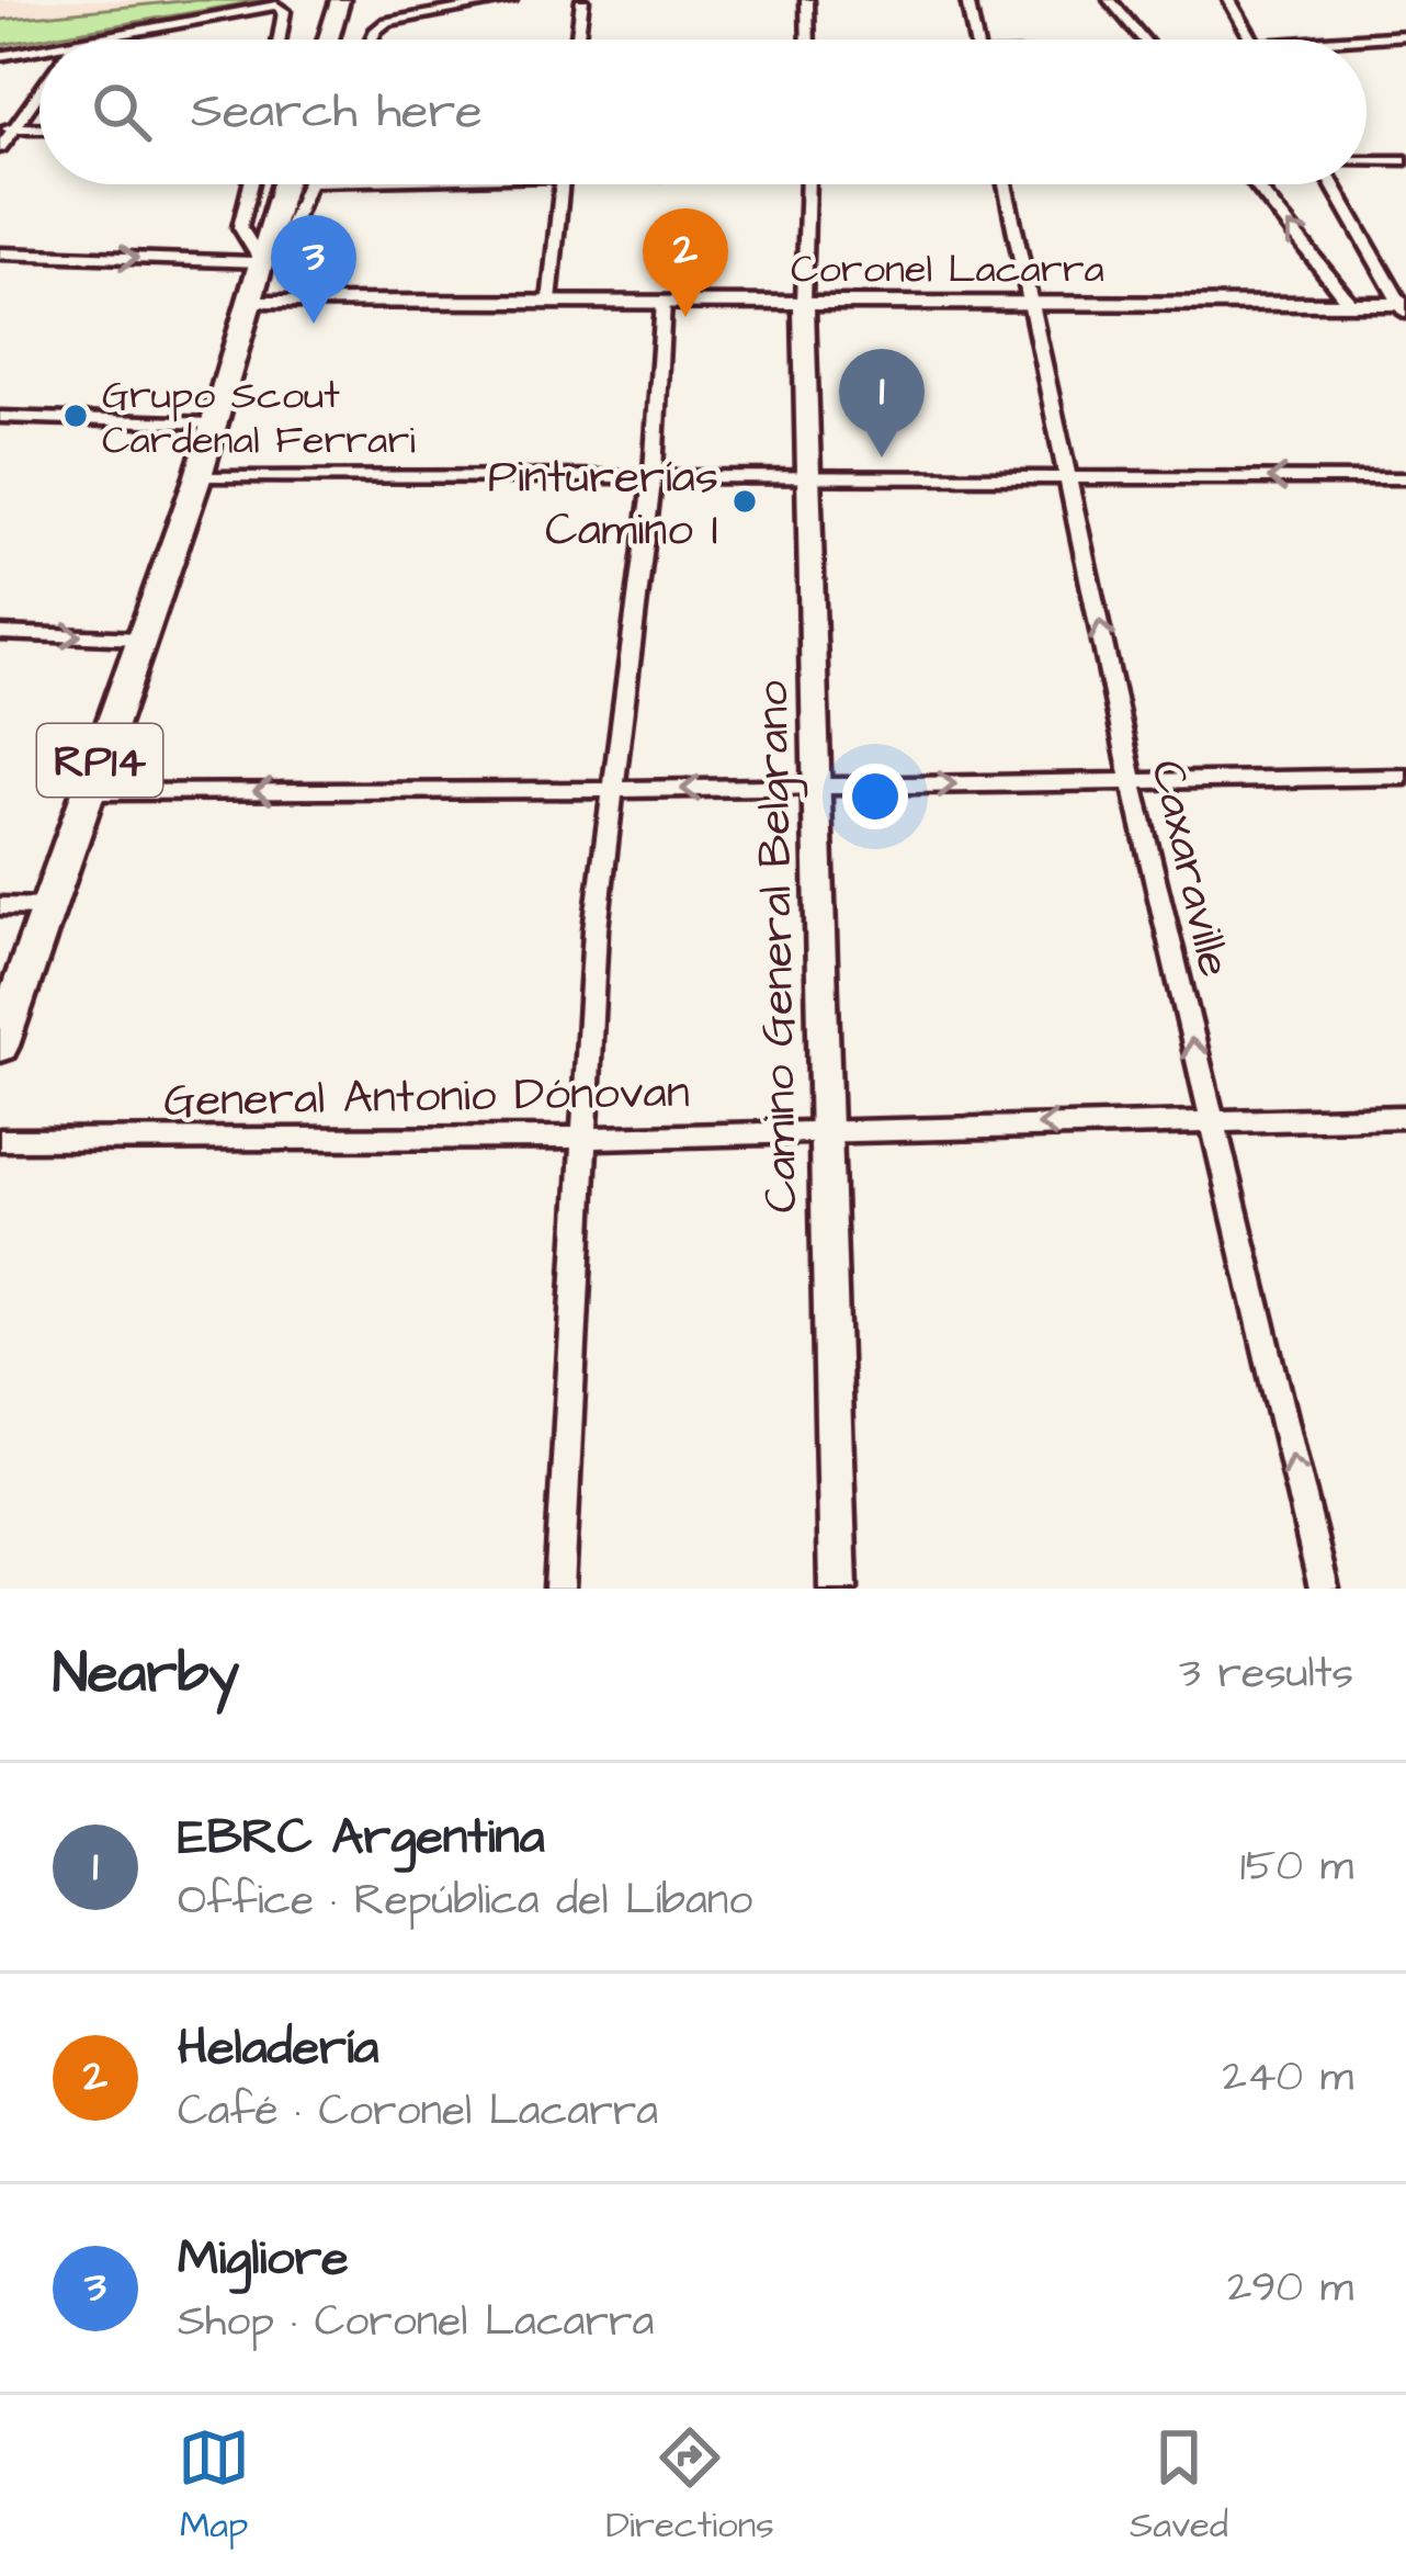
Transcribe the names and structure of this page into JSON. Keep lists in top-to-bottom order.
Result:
{
  "streets": {
    "main road": ["RP14"],
    "street": [
      "Coronel Lacarra",
      "Caxaraville",
      "Camino General Belgrano",
      "General Antonio Dónovan"
    ]
  },
  "crossings": [
    ["Coronel Lacarra", "RP14"],
    ["Coronel Lacarra", "Caxaraville"],
    ["Coronel Lacarra", "Camino General Belgrano"],
    ["Caxaraville", "General Antonio Dónovan"],
    ["Camino General Belgrano", "General Antonio Dónovan"]
  ],
  "one_way": ["Caxaraville"],
  "places": ["Grupo Scout Cardenal Ferrari", "Pinturerías Camino I"],
  "page": {
    "search": "Search here",
    "pins": ["2", "3", "1"],
    "heading": ["Nearby", "3 results"],
    "list": [
      {
        "mark": "1",
        "name": "EBRC Argentina",
        "note": "Office · República del Líbano",
        "value": "150 m"
      },
      {
        "mark": "2",
        "name": "Heladería",
        "note": "Café · Coronel Lacarra",
        "value": "240 m"
      },
      {
        "mark": "3",
        "name": "Migliore",
        "note": "Shop · Coronel Lacarra",
        "value": "290 m"
      }
    ],
    "nav": ["Map", "Directions", "Saved"]
  }
}
